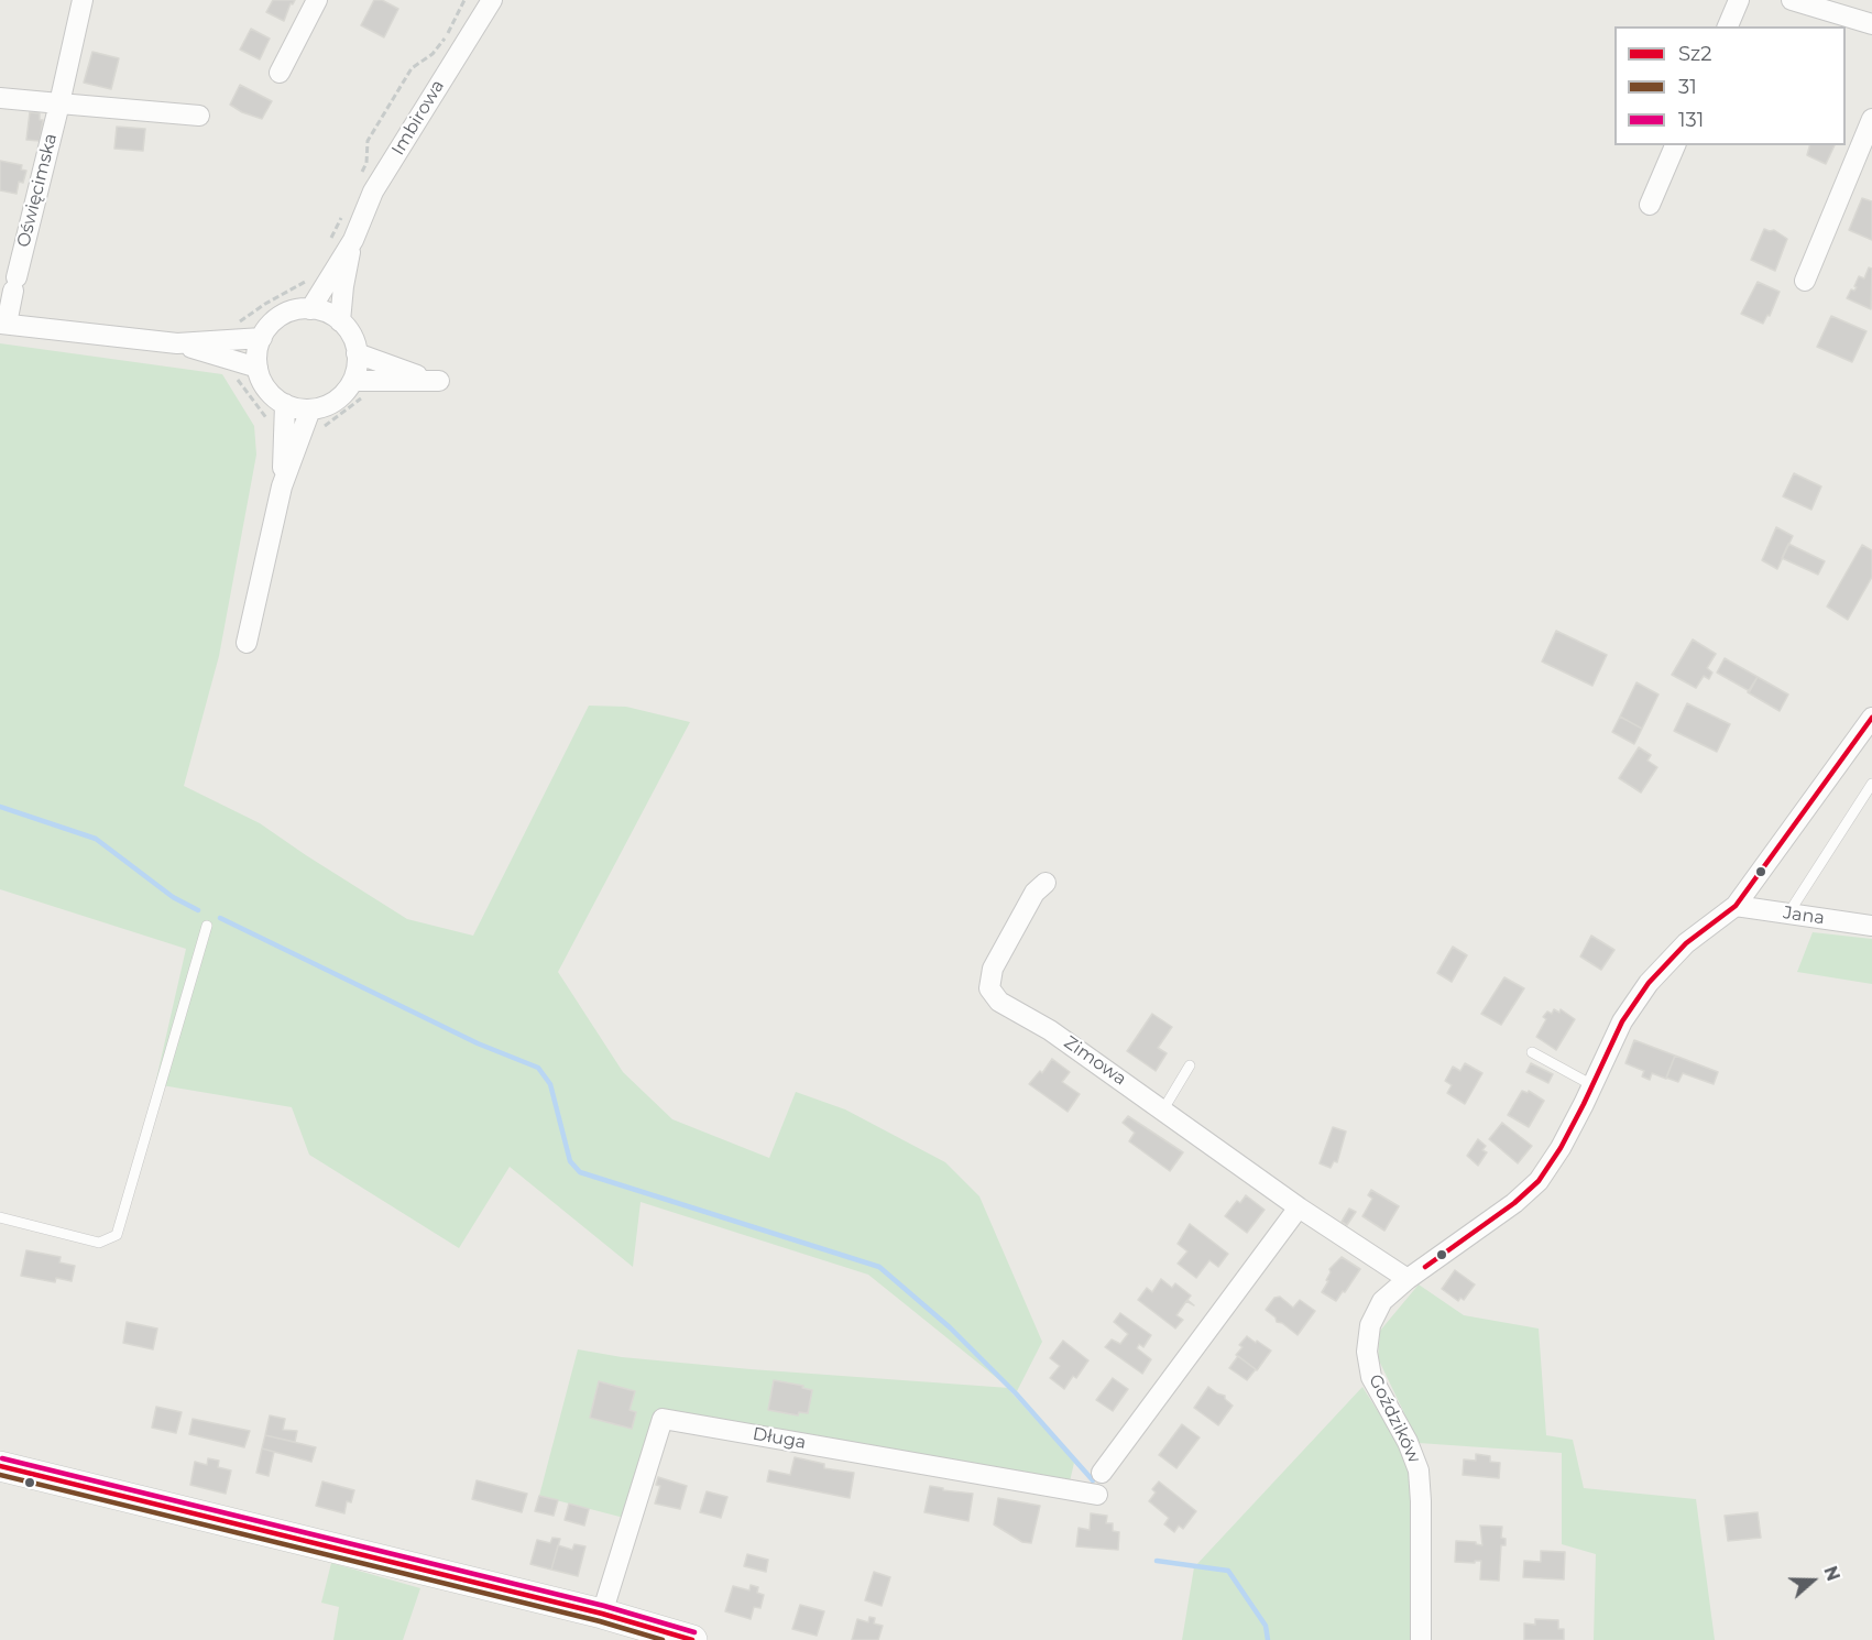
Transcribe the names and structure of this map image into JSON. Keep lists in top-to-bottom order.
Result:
{
  "streets": {
    "street": [
      "Imbirowa",
      "Oświęcimska",
      "Jana",
      "Zimowa",
      "Goździków",
      "Długa"
    ]
  },
  "crossings": [
    ["Jana", "Goździków"],
    ["Zimowa", "Goździków"]
  ],
  "lines": ["transit line Sz2", "transit line 131", "transit line 31"],
  "legend": ["Sz2", "31", "131"],
  "north": "right"
}
